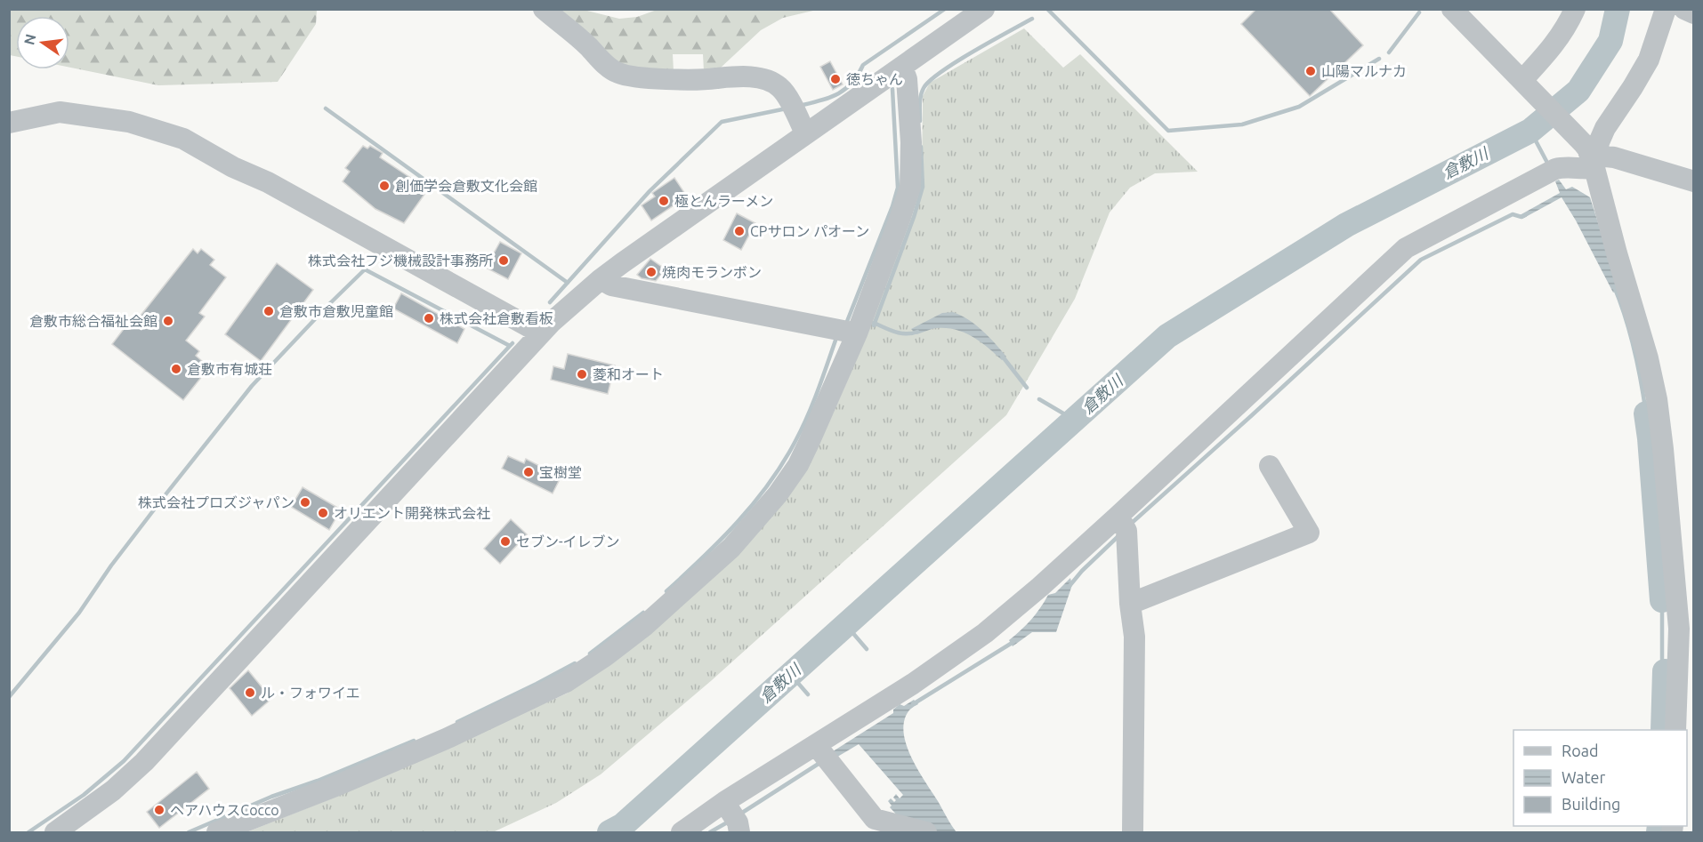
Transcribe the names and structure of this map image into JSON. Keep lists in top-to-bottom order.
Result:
{
  "water": ["倉敷川"],
  "places": [
    "山陽マルナカ",
    "徳ちゃん",
    "創価学会倉敷文化会館",
    "極とんラーメン",
    "CPサロン パオーン",
    "株式会社フジ機械設計事務所",
    "焼肉モランボン",
    "倉敷市倉敷児童館",
    "株式会社倉敷看板",
    "倉敷市総合福祉会館",
    "倉敷市有城荘",
    "菱和オート",
    "宝樹堂",
    "株式会社プロズジャパン",
    "オリエント開発株式会社",
    "セブン-イレブン",
    "ル・フォワイエ",
    "ヘアハウスCocco"
  ],
  "legend": ["Road", "Water", "Building"],
  "north": "left"
}
